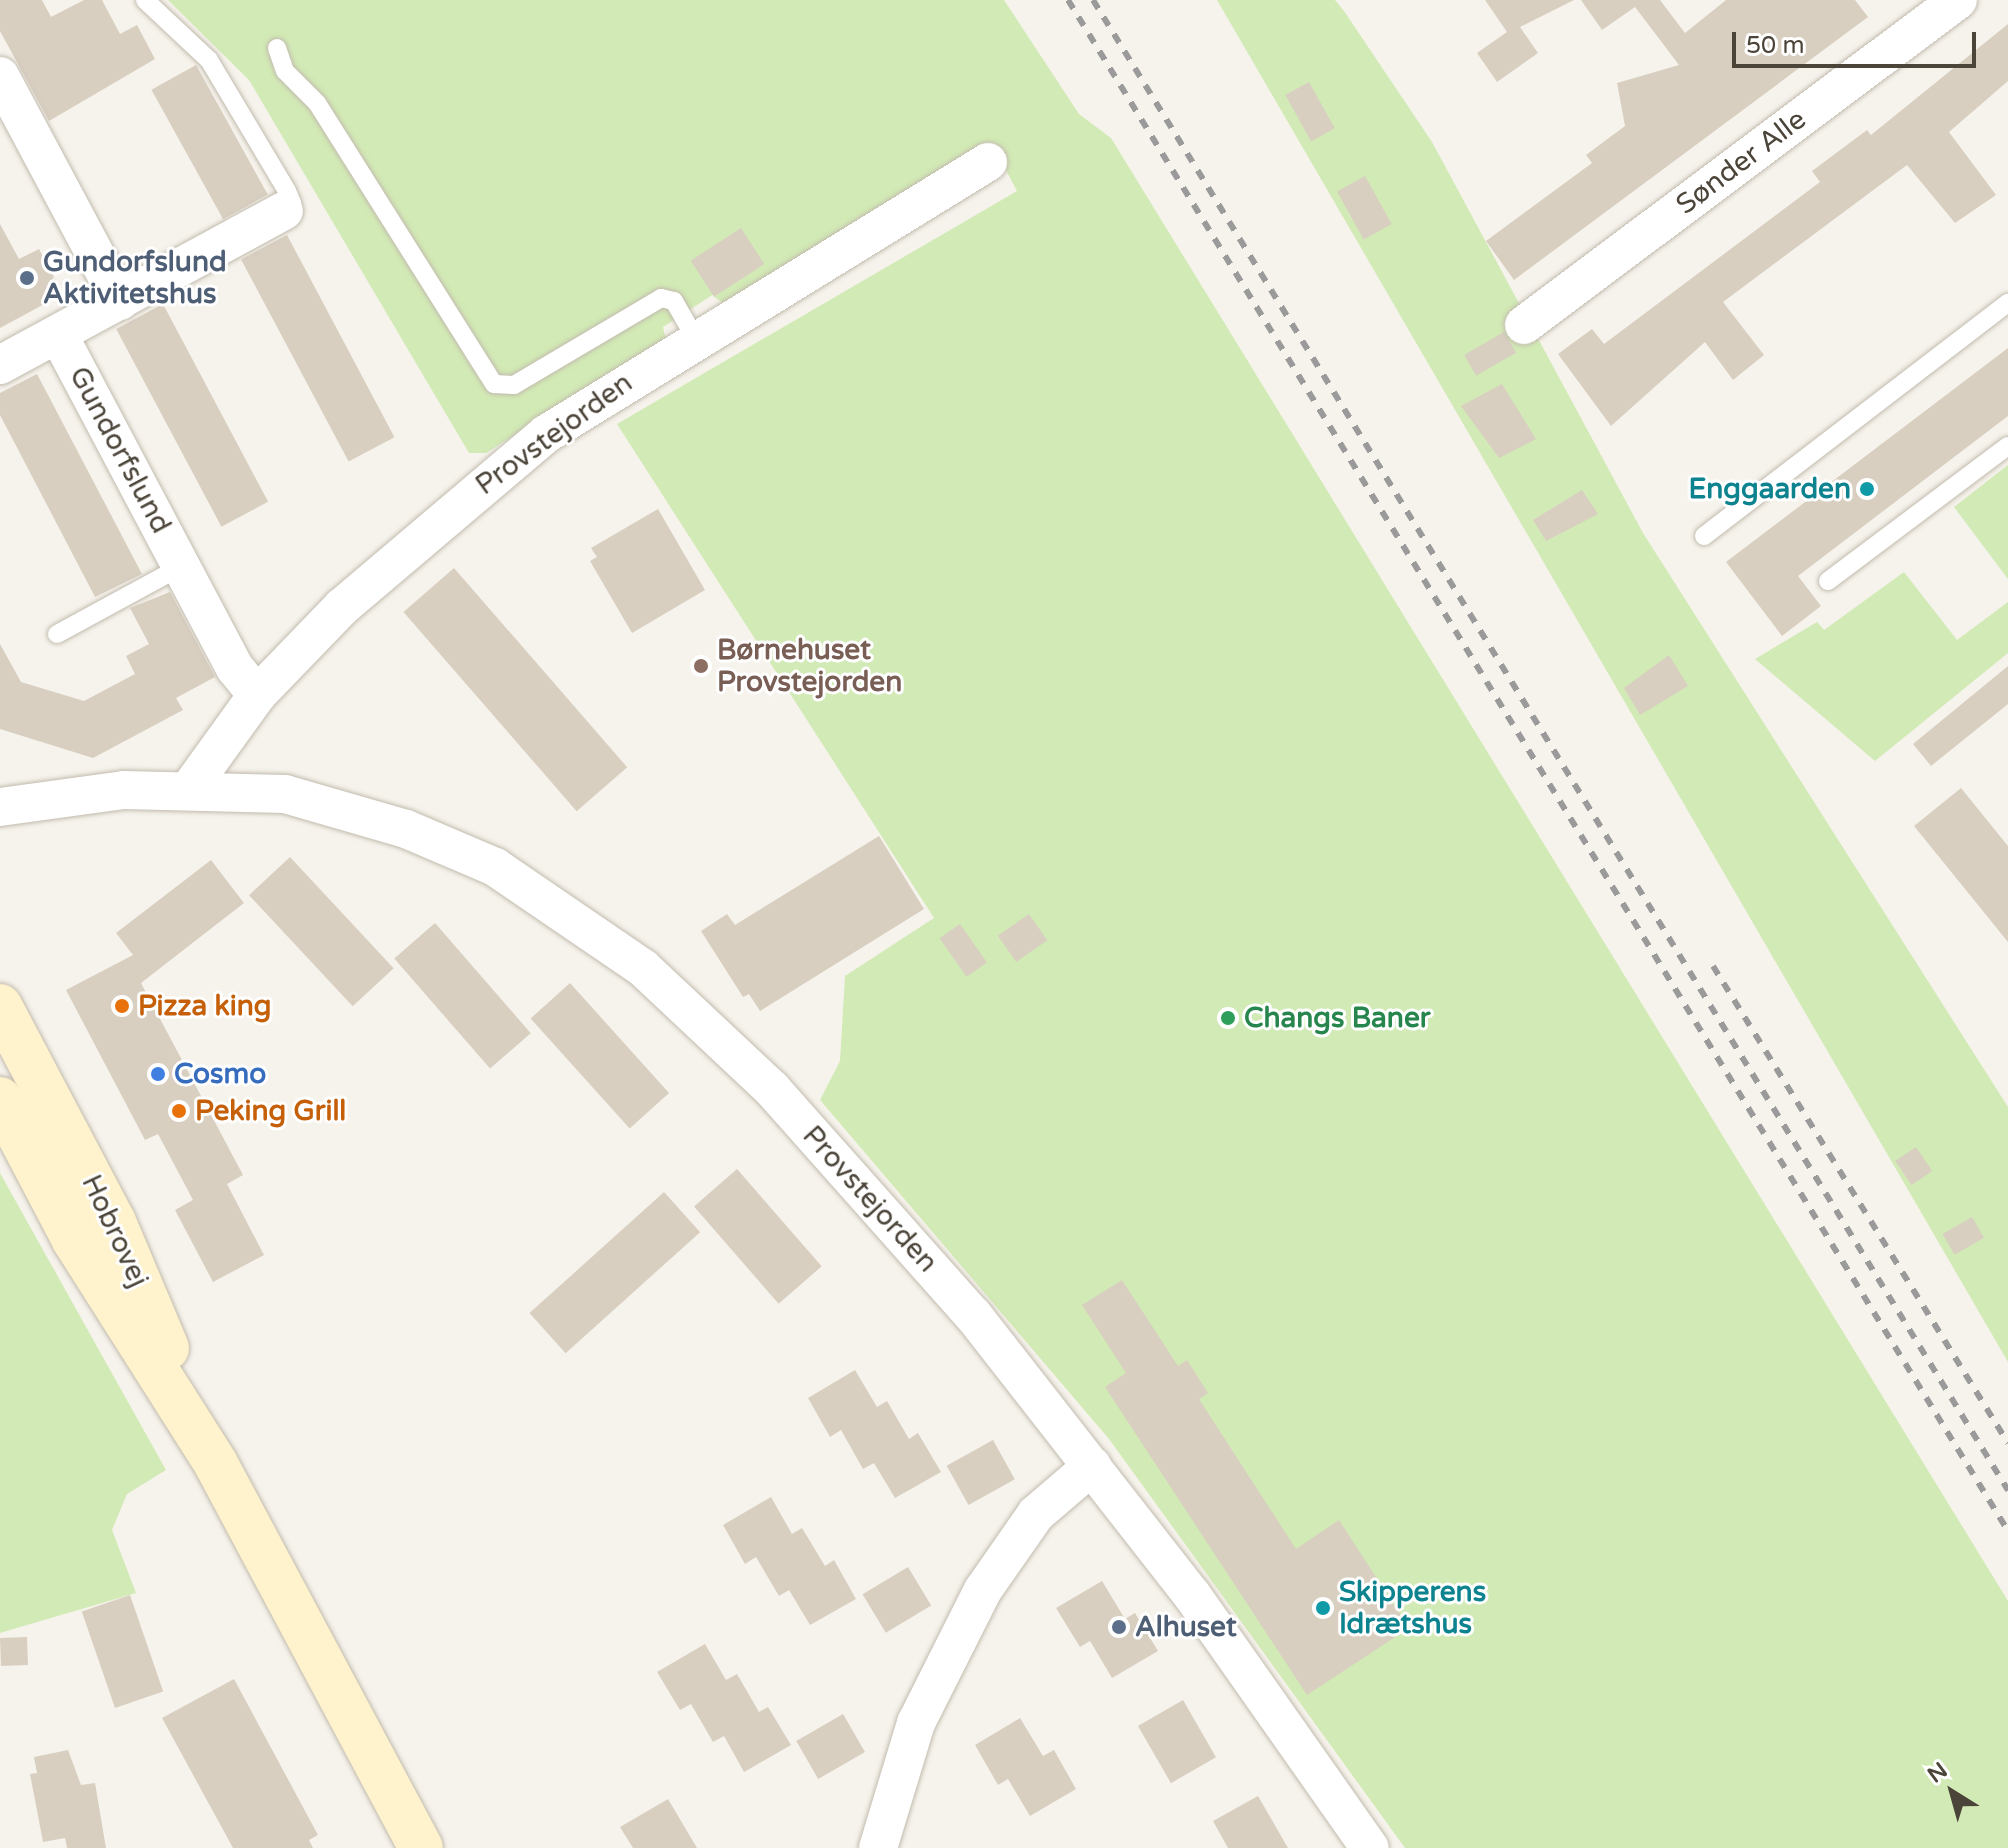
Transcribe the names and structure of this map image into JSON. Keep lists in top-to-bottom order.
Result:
{
  "streets": {
    "main road": ["Hobrovej"],
    "street": ["Sønder Alle", "Provstejorden", "Gundorfslund"]
  },
  "crossings": [
    ["Provstejorden", "Gundorfslund"]
  ],
  "places": [
    "Gundorfslund Aktivitetshus",
    "Enggaarden",
    "Børnehuset Provstejorden",
    "Pizza king",
    "Changs Baner",
    "Cosmo",
    "Peking Grill",
    "Skipperens Idrætshus",
    "Alhuset"
  ],
  "scale_bar": "50 m",
  "north": "top left"
}
